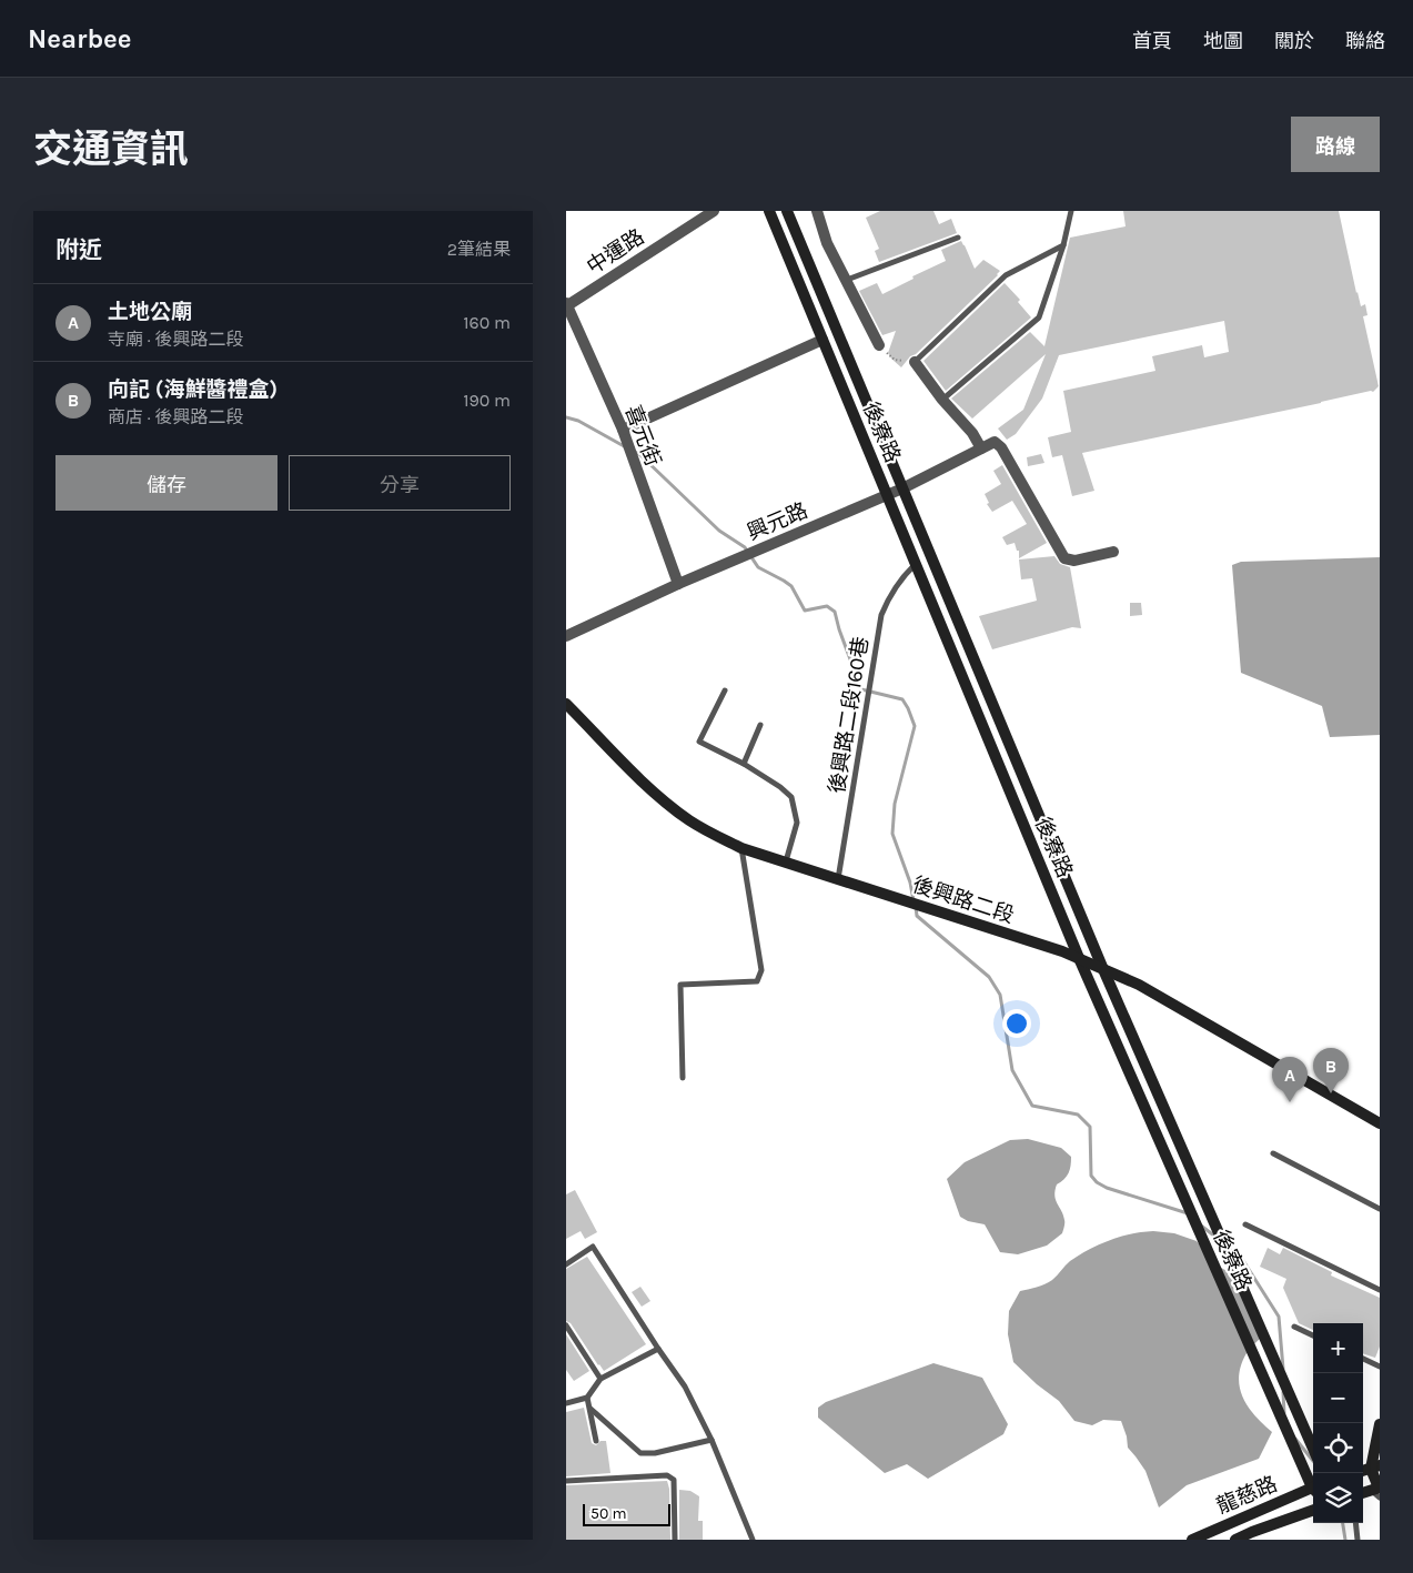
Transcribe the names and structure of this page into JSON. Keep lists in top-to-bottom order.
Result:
{
  "streets": {
    "street": [
      "中運路",
      "後寮路",
      "喜元街",
      "興元路",
      "後興路二段",
      "龍慈路"
    ],
    "lane": ["後興路二段160巷"]
  },
  "crossings": [
    ["中運路", "喜元街"],
    ["後寮路", "興元路"],
    ["後寮路", "後興路二段160巷"],
    ["後寮路", "後興路二段"],
    ["喜元街", "興元路"],
    ["後興路二段160巷", "後興路二段"]
  ],
  "scale_bar": "50 m",
  "page": {
    "header": "Nearbee",
    "nav": [
      "首頁",
      "地圖",
      "關於",
      "聯絡"
    ],
    "title": "交通資訊",
    "buttons": [
      "路線",
      ["儲存", "分享"]
    ],
    "heading": ["附近", "2筆結果"],
    "list": [
      {
        "mark": "A",
        "name": "土地公廟",
        "note": "寺廟 · 後興路二段",
        "value": "160 m"
      },
      {
        "mark": "B",
        "name": "向記 (海鮮醬禮盒)",
        "note": "商店 · 後興路二段",
        "value": "190 m"
      }
    ],
    "pins": ["B", "A"],
    "map_buttons": ["+", "−"],
    "scale": "50 m"
  }
}
